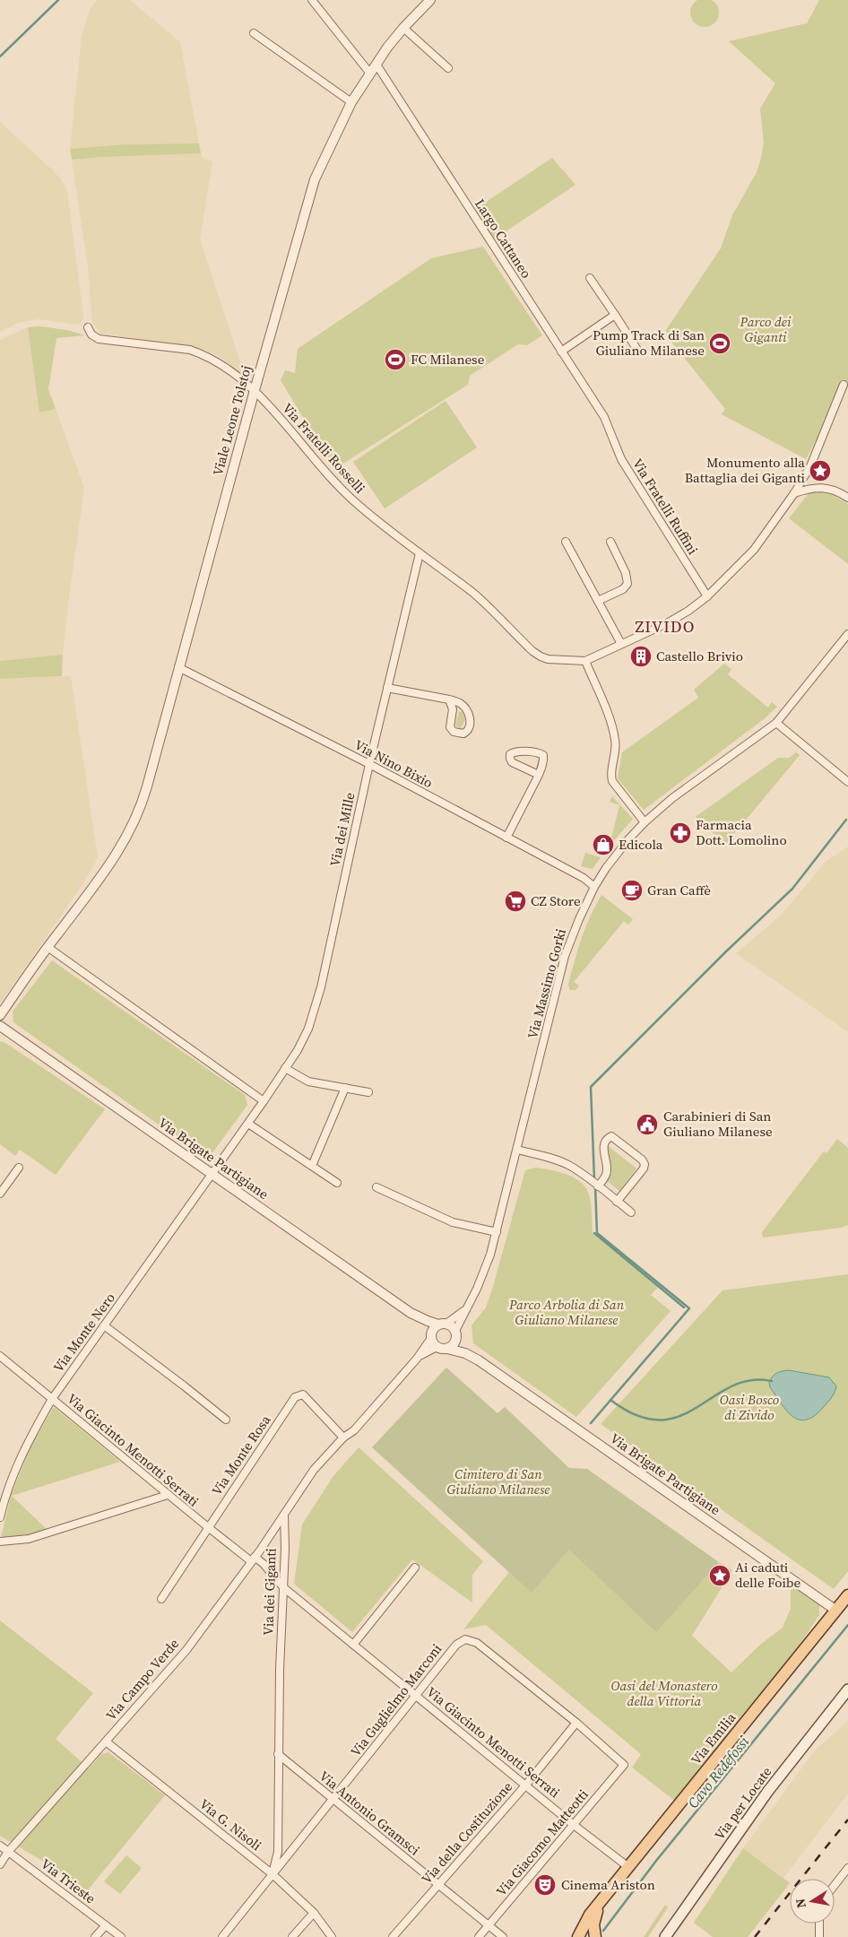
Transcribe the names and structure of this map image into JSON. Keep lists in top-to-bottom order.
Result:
{
  "streets": {
    "main road": ["Via Emilia", "Via per Locate"],
    "street": [
      "Largo Cattaneo",
      "Viale Leone Tolstoj",
      "Via Fratelli Rosselli",
      "Via Fratelli Ruffini",
      "Via Nino Bixio",
      "Via dei Mille",
      "Via Massimo Gorki",
      "Via Brigate Partigiane",
      "Via Monte Nero",
      "Via Giacinto Menotti Serrati",
      "Via Monte Rosa",
      "Via dei Giganti",
      "Via Campo Verde",
      "Via Guglielmo Marconi",
      "Via Antonio Gramsci",
      "Via G. Nisoli",
      "Via della Costituzione",
      "Via Giacomo Matteotti",
      "Via Trieste"
    ]
  },
  "crossings": [
    ["Largo Cattaneo", "Viale Leone Tolstoj"],
    ["Largo Cattaneo", "Via Fratelli Ruffini"],
    ["Viale Leone Tolstoj", "Via Fratelli Rosselli"],
    ["Viale Leone Tolstoj", "Via Nino Bixio"],
    ["Via Fratelli Rosselli", "Via dei Mille"],
    ["Via Nino Bixio", "Via dei Mille"],
    ["Via Nino Bixio", "Via Massimo Gorki"],
    ["Via dei Mille", "Via Brigate Partigiane"],
    ["Via dei Mille", "Via Monte Nero"],
    ["Via Massimo Gorki", "Via Brigate Partigiane"],
    ["Via Brigate Partigiane", "Via Monte Nero"],
    ["Via Brigate Partigiane", "Via Emilia"],
    ["Via Monte Nero", "Via Giacinto Menotti Serrati"],
    ["Via Giacinto Menotti Serrati", "Via Monte Rosa"],
    ["Via Giacinto Menotti Serrati", "Via dei Giganti"],
    ["Via Giacinto Menotti Serrati", "Via Campo Verde"],
    ["Via Giacinto Menotti Serrati", "Via Guglielmo Marconi"],
    ["Via Giacinto Menotti Serrati", "Via Emilia"],
    ["Via Giacinto Menotti Serrati", "Via della Costituzione"],
    ["Via Giacinto Menotti Serrati", "Via Giacomo Matteotti"],
    ["Via dei Giganti", "Via Campo Verde"],
    ["Via dei Giganti", "Via Guglielmo Marconi"],
    ["Via dei Giganti", "Via Antonio Gramsci"],
    ["Via dei Giganti", "Via G. Nisoli"],
    ["Via Campo Verde", "Via G. Nisoli"],
    ["Via Campo Verde", "Via Trieste"],
    ["Via Guglielmo Marconi", "Via Antonio Gramsci"],
    ["Via Guglielmo Marconi", "Via G. Nisoli"],
    ["Via Guglielmo Marconi", "Via della Costituzione"],
    ["Via Guglielmo Marconi", "Via Giacomo Matteotti"],
    ["Via Antonio Gramsci", "Via della Costituzione"],
    ["Via Antonio Gramsci", "Via Giacomo Matteotti"]
  ],
  "districts": ["ZIVIDO"],
  "water": ["Cavo Redefossi"],
  "parks": [
    "Parco dei Giganti",
    "Parco Arbolia di San Giuliano Milanese",
    "Oasi Bosco di Zivido",
    "Cimitero di San Giuliano Milanese",
    "Oasi del Monastero della Vittoria"
  ],
  "places": {
    "sports": ["Pump Track di San Giuliano Milanese", "FC Milanese"],
    "place": ["Monumento alla Battaglia dei Giganti", "Ai caduti delle Foibe"],
    "building": ["Castello Brivio"],
    "pharmacy": ["Farmacia Dott. Lomolino"],
    "shop": ["Edicola"],
    "cafe": ["Gran Caffè"],
    "supermarket": ["CZ Store"],
    "public building": ["Carabinieri di San Giuliano Milanese"],
    "theatre": ["Cinema Ariston"]
  },
  "north": "left"
}
